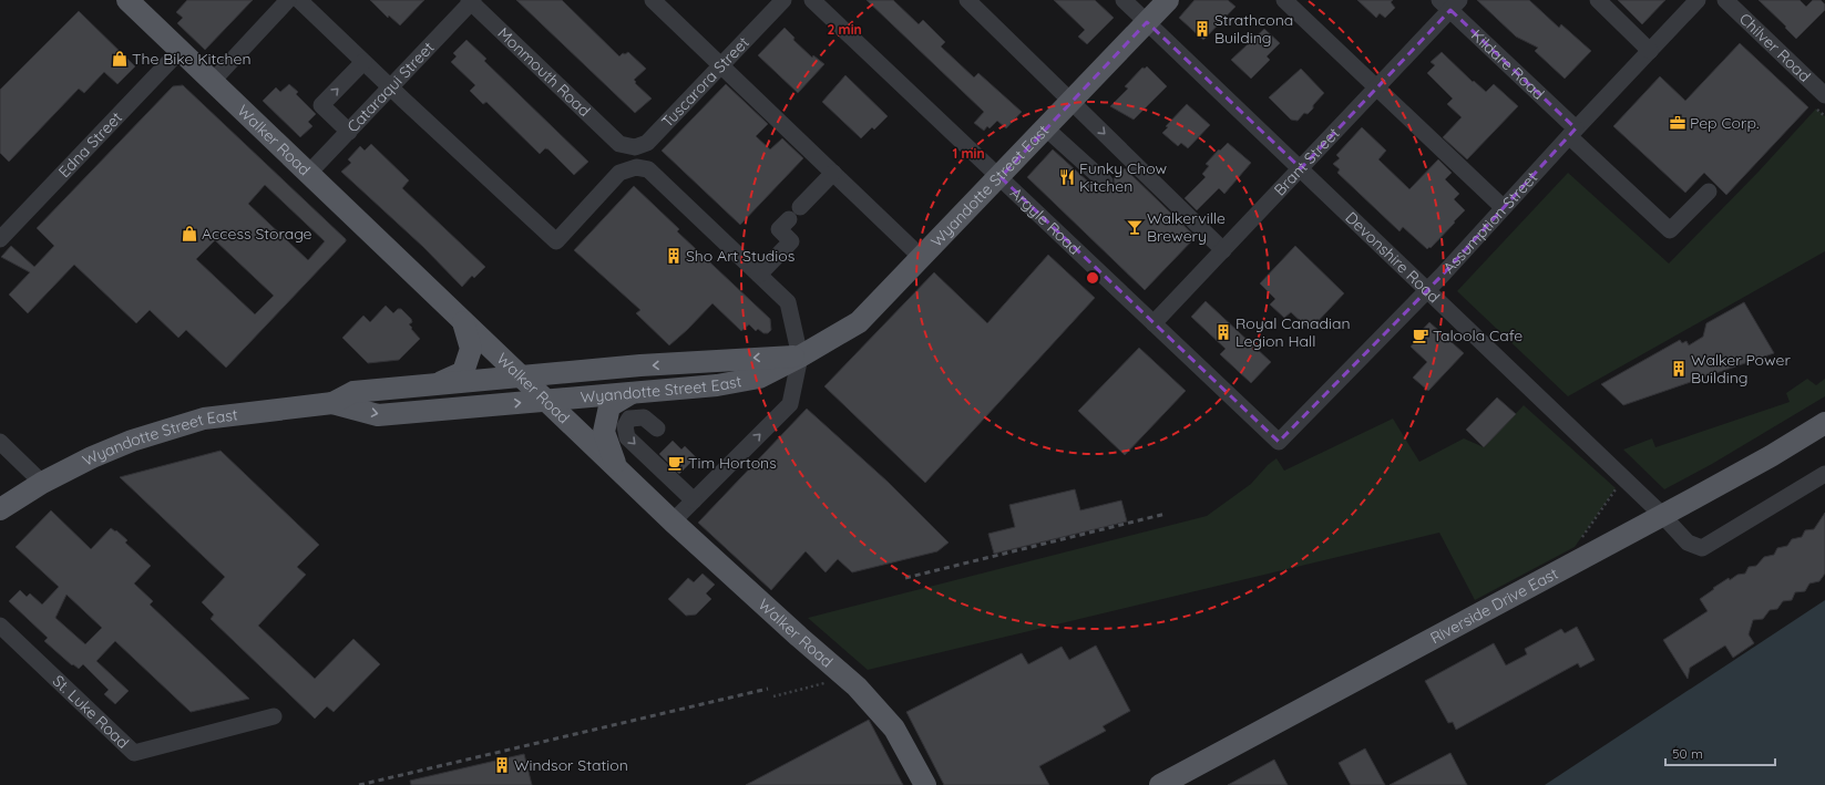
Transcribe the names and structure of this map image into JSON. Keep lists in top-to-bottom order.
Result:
{
  "streets": {
    "main road": ["Walker Road", "Wyandotte Street East", "Riverside Drive East"],
    "street": [
      "Chilver Road",
      "Kildare Road",
      "Monmouth Road",
      "Tuscarora Street",
      "Cataraqui Street",
      "Edna Street",
      "Brant Street",
      "Argyle Road",
      "Assumption Street",
      "Devonshire Road",
      "St. Luke Road"
    ]
  },
  "crossings": [
    ["Kildare Road", "Brant Street"],
    ["Kildare Road", "Assumption Street"],
    ["Monmouth Road", "Tuscarora Street"],
    ["Monmouth Road", "Cataraqui Street"],
    ["Cataraqui Street", "Walker Road"],
    ["Walker Road", "Edna Street"],
    ["Walker Road", "Wyandotte Street East"],
    ["Brant Street", "Argyle Road"],
    ["Brant Street", "Devonshire Road"],
    ["Wyandotte Street East", "Argyle Road"],
    ["Wyandotte Street East", "Devonshire Road"],
    ["Argyle Road", "Assumption Street"],
    ["Assumption Street", "Devonshire Road"],
    ["Devonshire Road", "Riverside Drive East"]
  ],
  "places": {
    "building": [
      "Strathcona Building",
      "Sho Art Studios",
      "Royal Canadian Legion Hall",
      "Walker Power Building",
      "Windsor Station"
    ],
    "shop": ["The Bike Kitchen", "Access Storage"],
    "office": ["Pep Corp."],
    "restaurant": ["Funky Chow Kitchen"],
    "bar": ["Walkerville Brewery"],
    "cafe": ["Taloola Cafe", "Tim Hortons"]
  },
  "scale_bar": "50 m",
  "rings": ["2 min", "1 min"]
}
